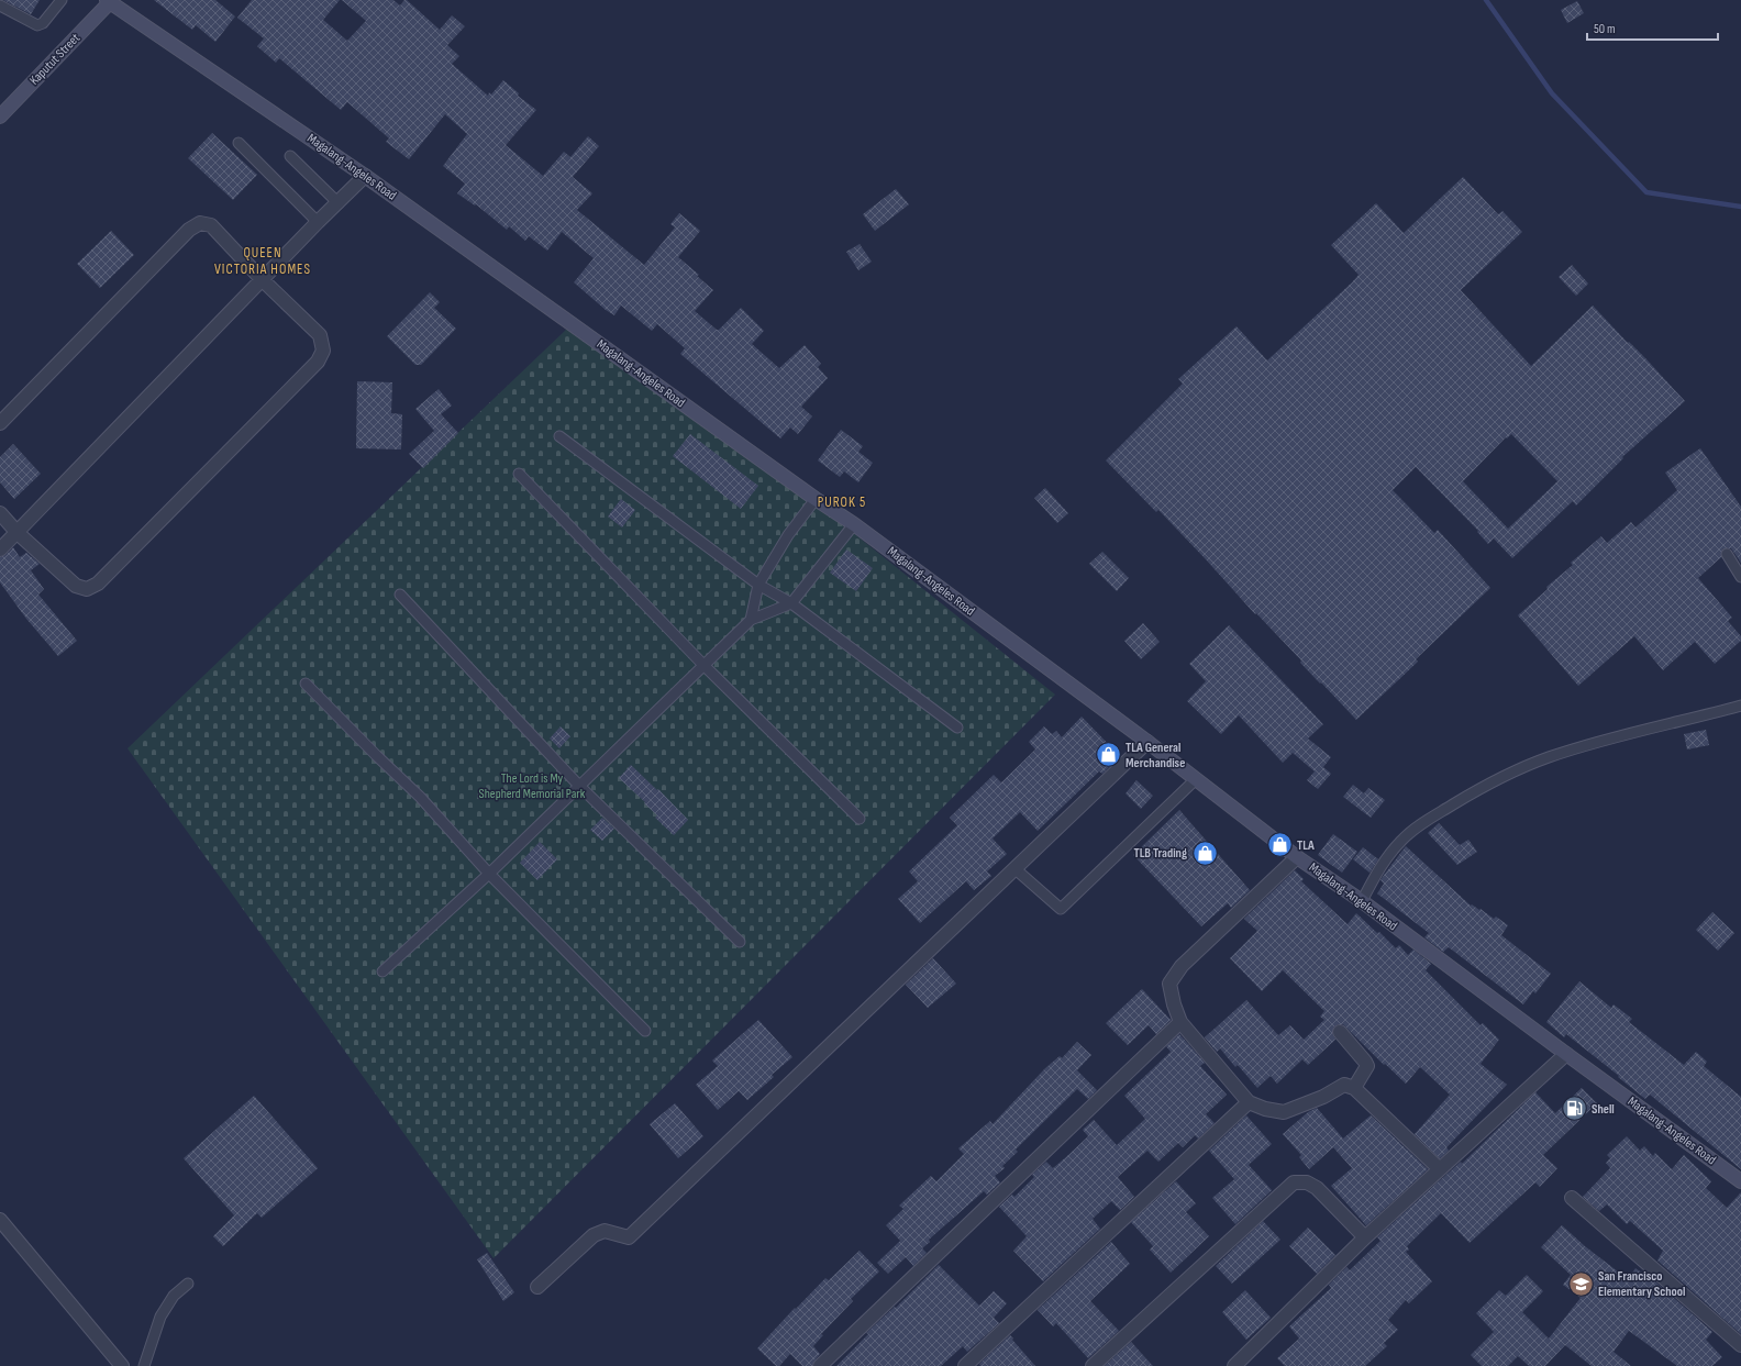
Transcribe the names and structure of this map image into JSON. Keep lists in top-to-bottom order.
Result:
{
  "streets": {
    "main road": ["Kaputut Street", "Magalang-Angeles Road"]
  },
  "crossings": [
    ["Kaputut Street", "Magalang-Angeles Road"]
  ],
  "districts": ["QUEEN VICTORIA HOMES", "PUROK 5"],
  "parks": ["The Lord is My Shepherd Memorial Park"],
  "places": {
    "shop": ["TLA General Merchandise", "TLA", "TLB Trading"],
    "fuel station": ["Shell"],
    "school or university": ["San Francisco Elementary School"]
  },
  "scale_bar": "50 m"
}
